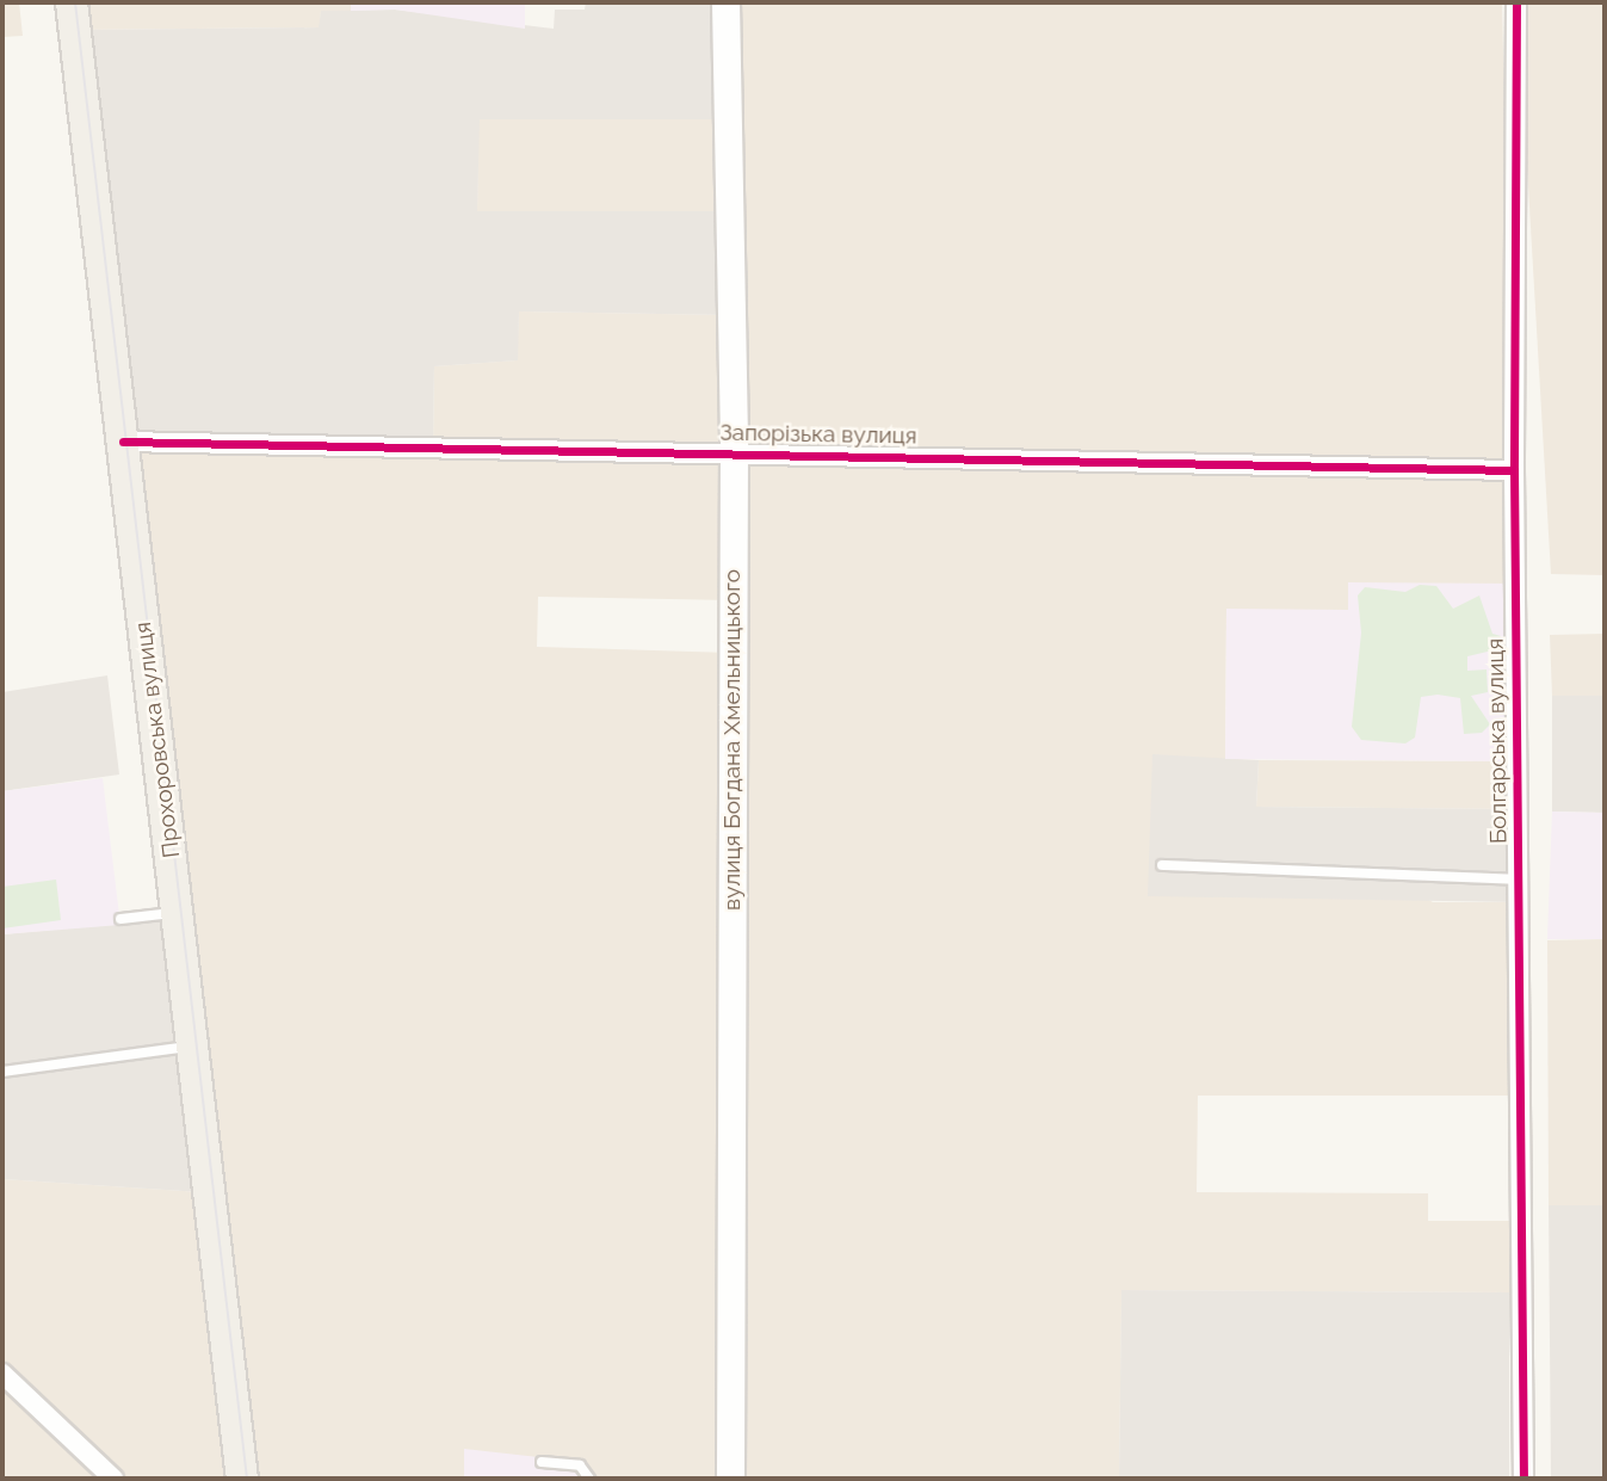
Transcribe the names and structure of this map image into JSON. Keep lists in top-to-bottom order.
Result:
{
  "streets": {
    "main road": ["Прохоровська вулиця", "вулиця Богдана Хмельницького"],
    "street": ["Запорізька вулиця", "Болгарська вулиця"]
  },
  "crossings": [
    ["Запорізька вулиця", "Прохоровська вулиця"],
    ["Запорізька вулиця", "вулиця Богдана Хмельницького"],
    ["Запорізька вулиця", "Болгарська вулиця"]
  ]
}
